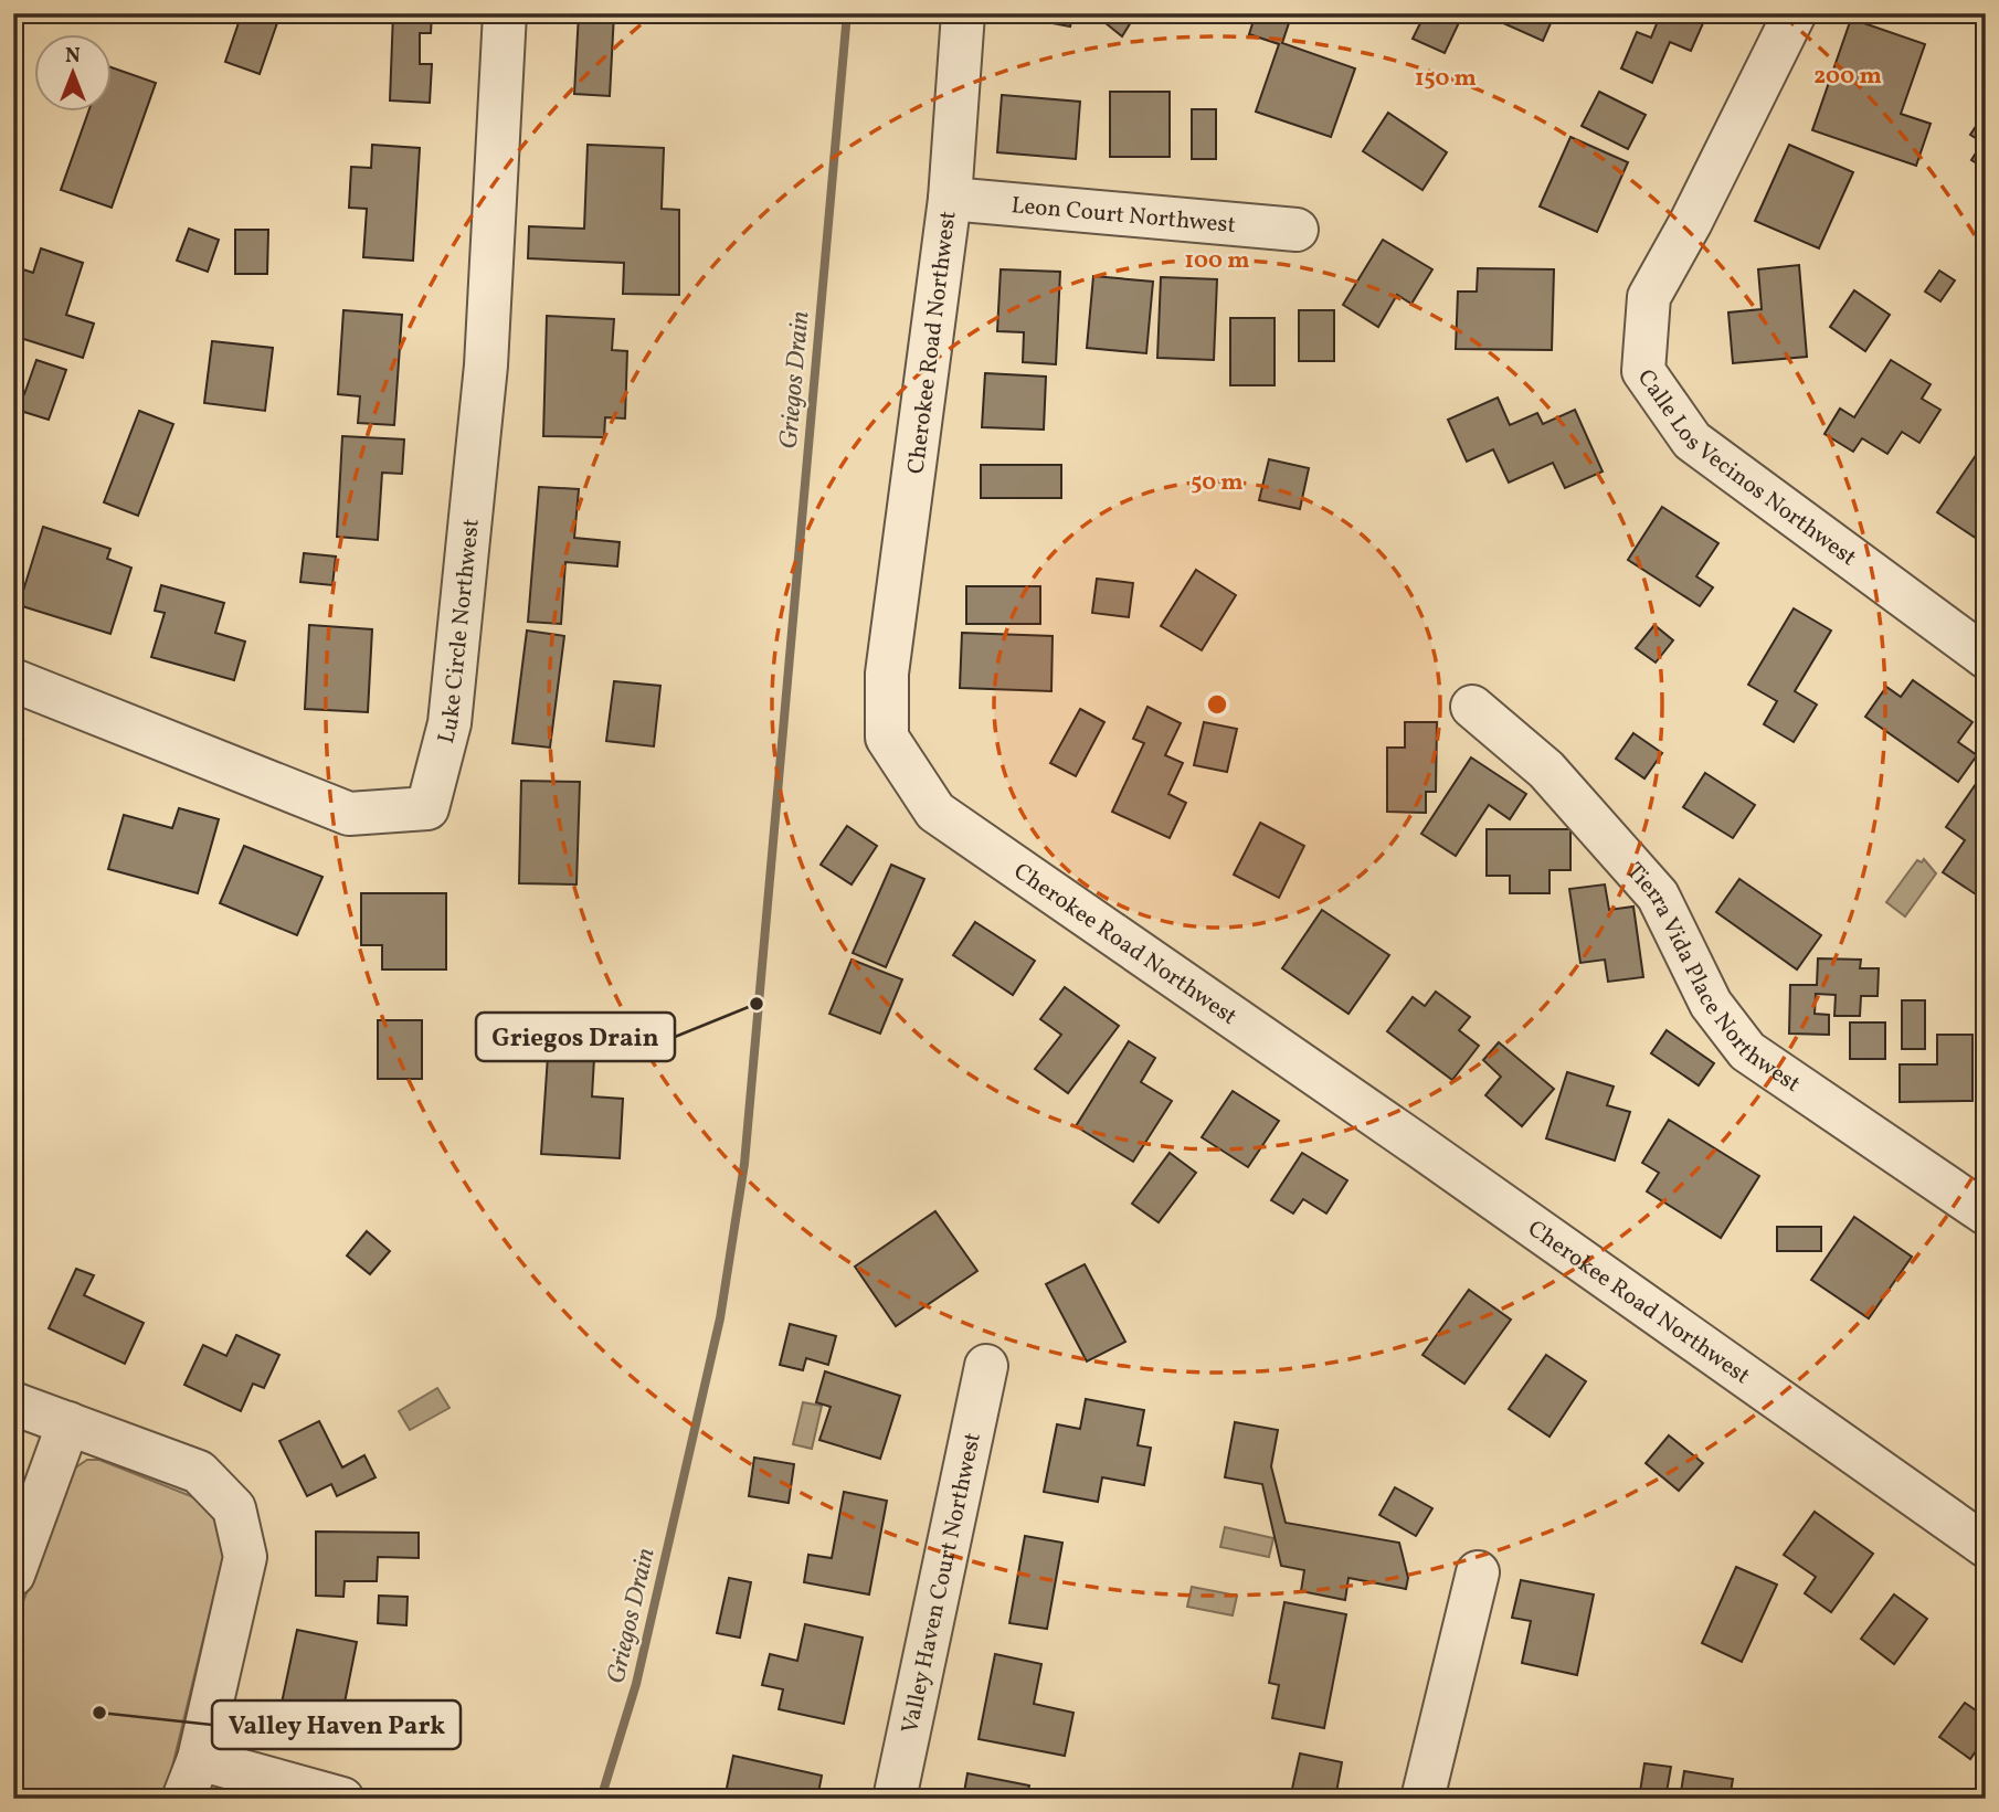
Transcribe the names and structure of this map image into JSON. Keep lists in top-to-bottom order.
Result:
{
  "streets": {
    "street": [
      "Leon Court Northwest",
      "Cherokee Road Northwest",
      "Calle Los Vecinos Northwest",
      "Luke Circle Northwest",
      "Tierra Vida Place Northwest",
      "Valley Haven Court Northwest"
    ]
  },
  "crossings": [
    ["Leon Court Northwest", "Cherokee Road Northwest"]
  ],
  "water": ["Griegos Drain"],
  "places": ["Griegos Drain", "Valley Haven Park"],
  "north": "top",
  "rings": [
    "200 m",
    "150 m",
    "100 m",
    "50 m"
  ]
}
